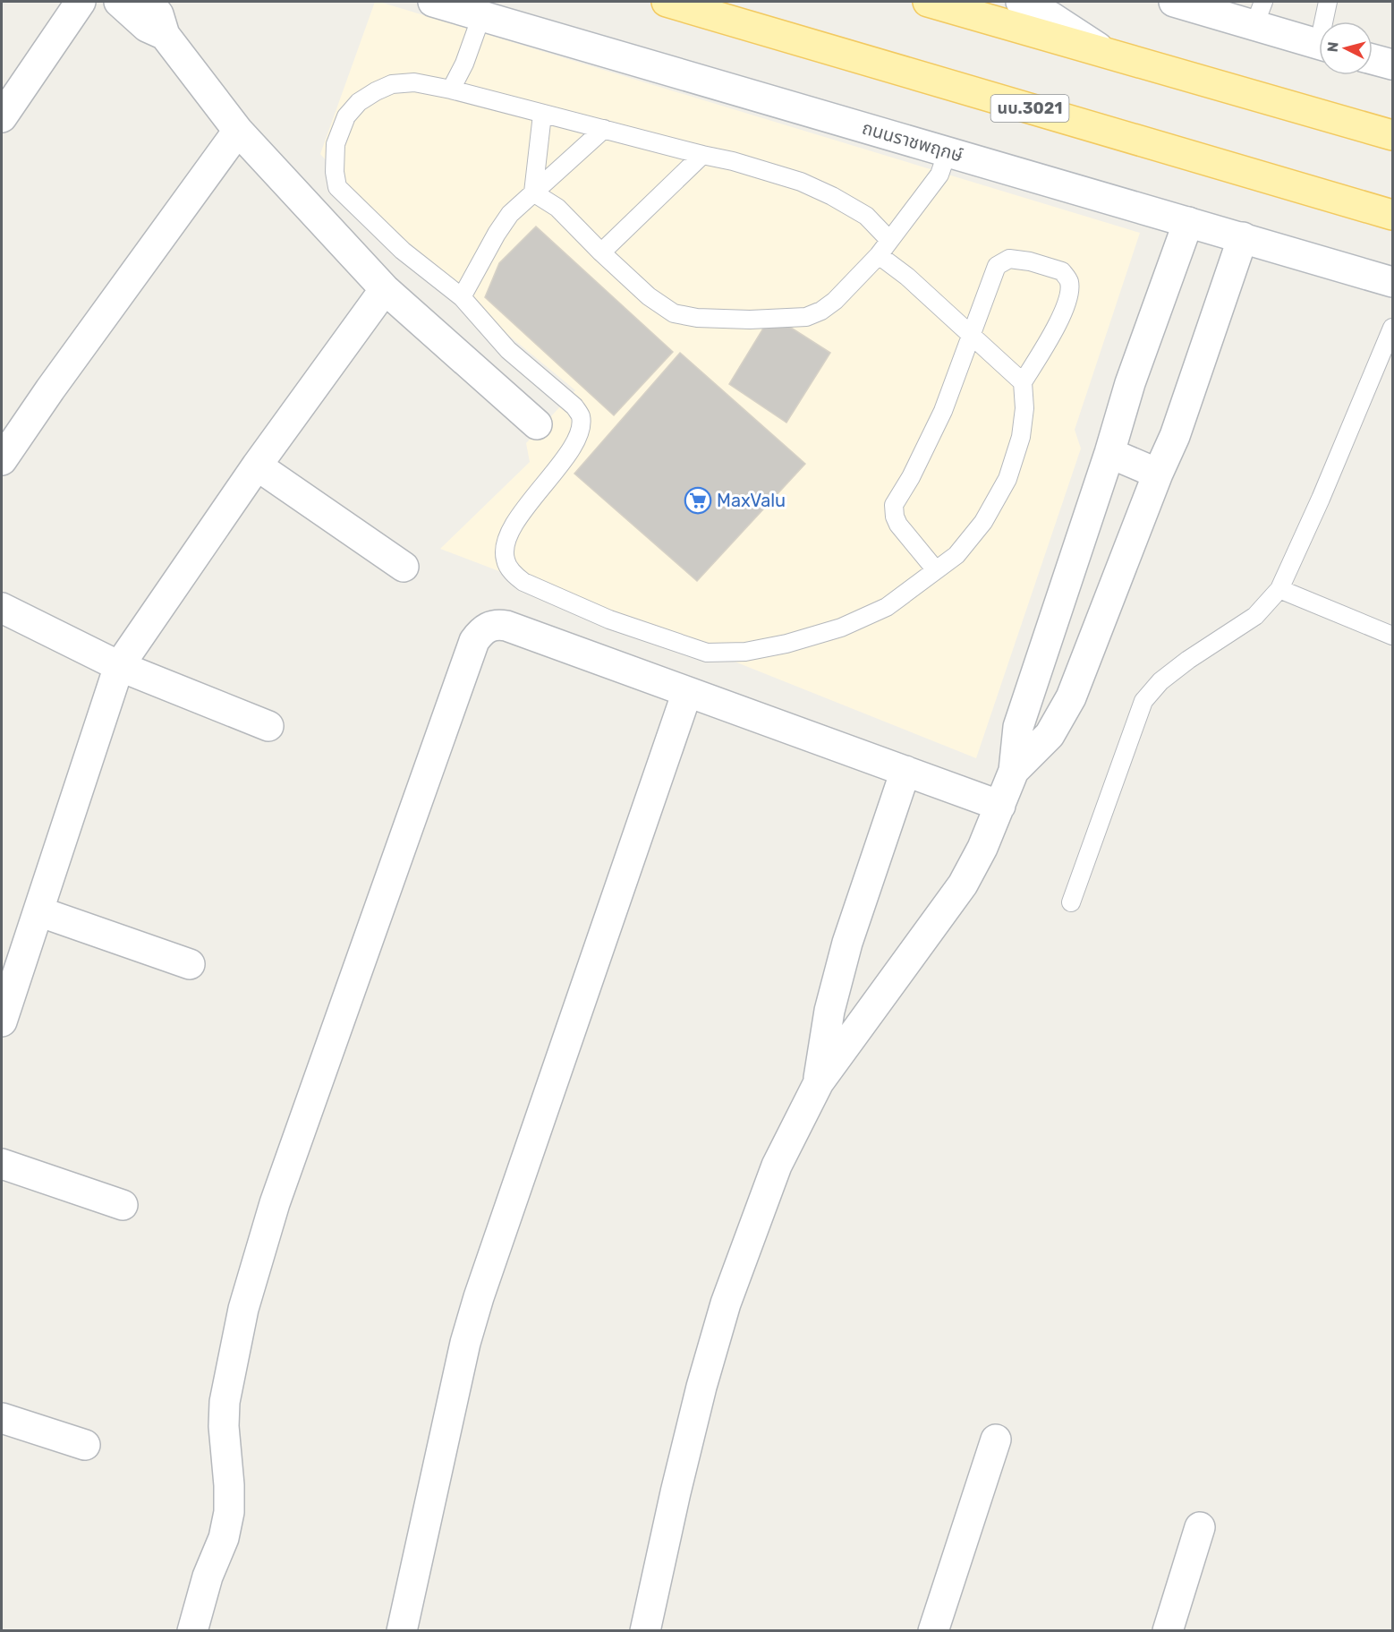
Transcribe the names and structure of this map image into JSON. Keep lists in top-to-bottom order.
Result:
{
  "streets": {
    "main road": ["นบ.3021"],
    "street": ["ถนนราชพฤกษ์"]
  },
  "places": {
    "supermarket": ["MaxValu"]
  },
  "north": "left"
}
